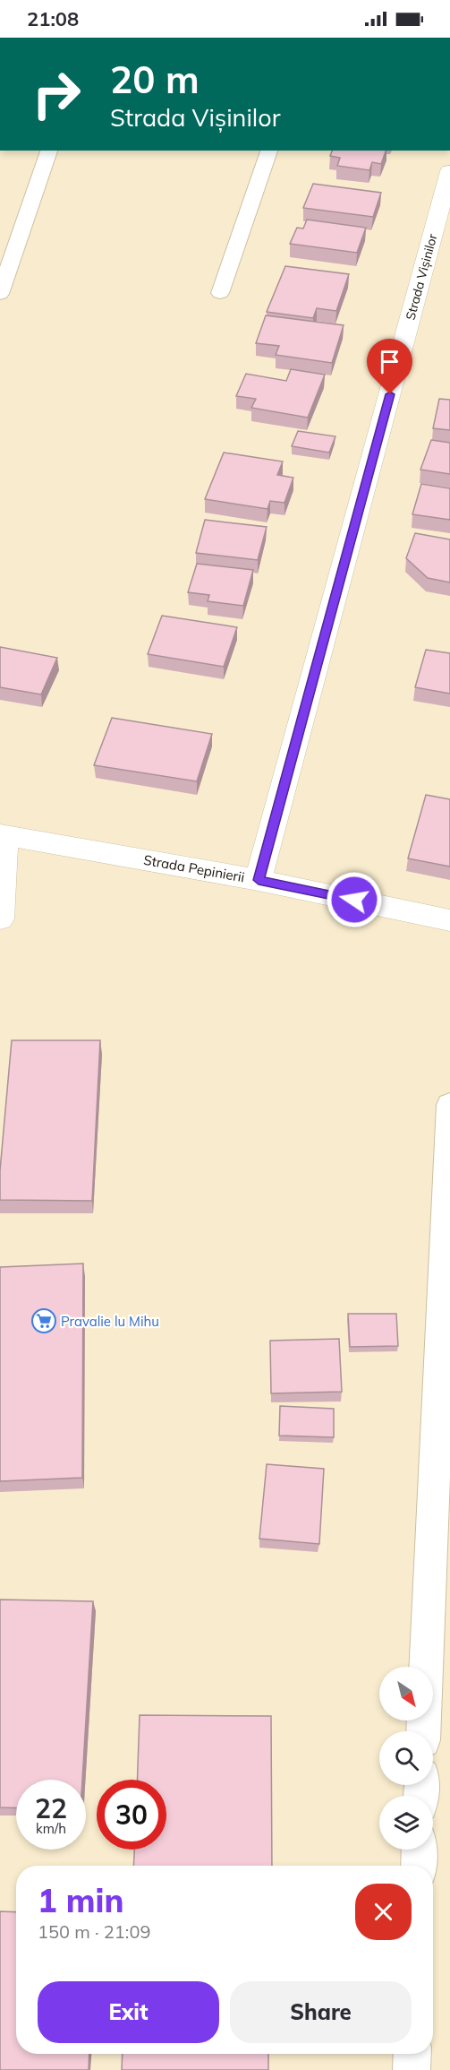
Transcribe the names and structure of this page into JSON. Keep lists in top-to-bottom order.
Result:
{
  "streets": {
    "street": ["Strada Vișinilor", "Strada Pepinierii"]
  },
  "crossings": [
    ["Strada Vișinilor", "Strada Pepinierii"]
  ],
  "places": {
    "supermarket": ["Pravalie lu Mihu"]
  },
  "north": "bottom right",
  "page": {
    "status": "21:08",
    "turn": ["20 m", "Strada Vișinilor"],
    "speed": "22 km/h",
    "limit": "30",
    "heading": ["1 min", "150 m · 21:09"],
    "buttons": ["Exit", "Share"]
  }
}
